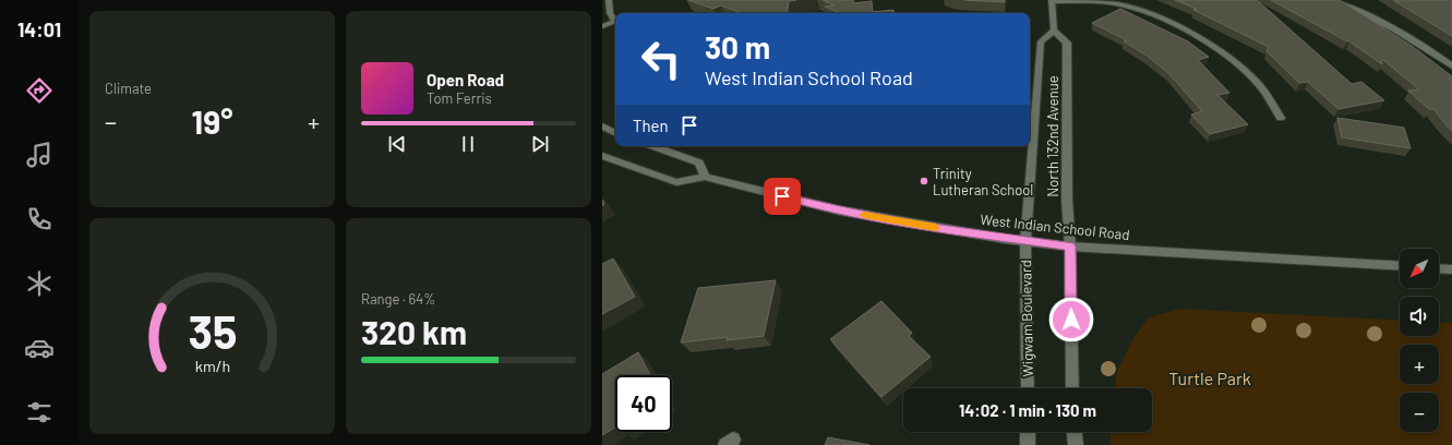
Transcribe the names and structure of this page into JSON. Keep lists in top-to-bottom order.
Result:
{
  "streets": {
    "street": ["North 132nd Avenue", "West Indian School Road", "Wigwam Boulevard"]
  },
  "crossings": [
    ["North 132nd Avenue", "West Indian School Road"],
    ["North 132nd Avenue", "Wigwam Boulevard"],
    ["West Indian School Road", "Wigwam Boulevard"]
  ],
  "parks": ["Turtle Park"],
  "places": ["Trinity Lutheran School"],
  "north": "bottom left",
  "page": {
    "tabs": "14:01",
    "tile": [
      "Climate",
      ["Range · 64%", "320 km"]
    ],
    "turn": ["30 m", "West Indian School Road"],
    "song": ["Open Road", "Tom Ferris"],
    "heat": ["−", "19°", "+"],
    "then": "Then",
    "map_buttons": ["+", "−"],
    "limit": "40",
    "trip": "14:02 · 1 min · 130 m",
    "gauge": ["35", "km/h"]
  }
}
